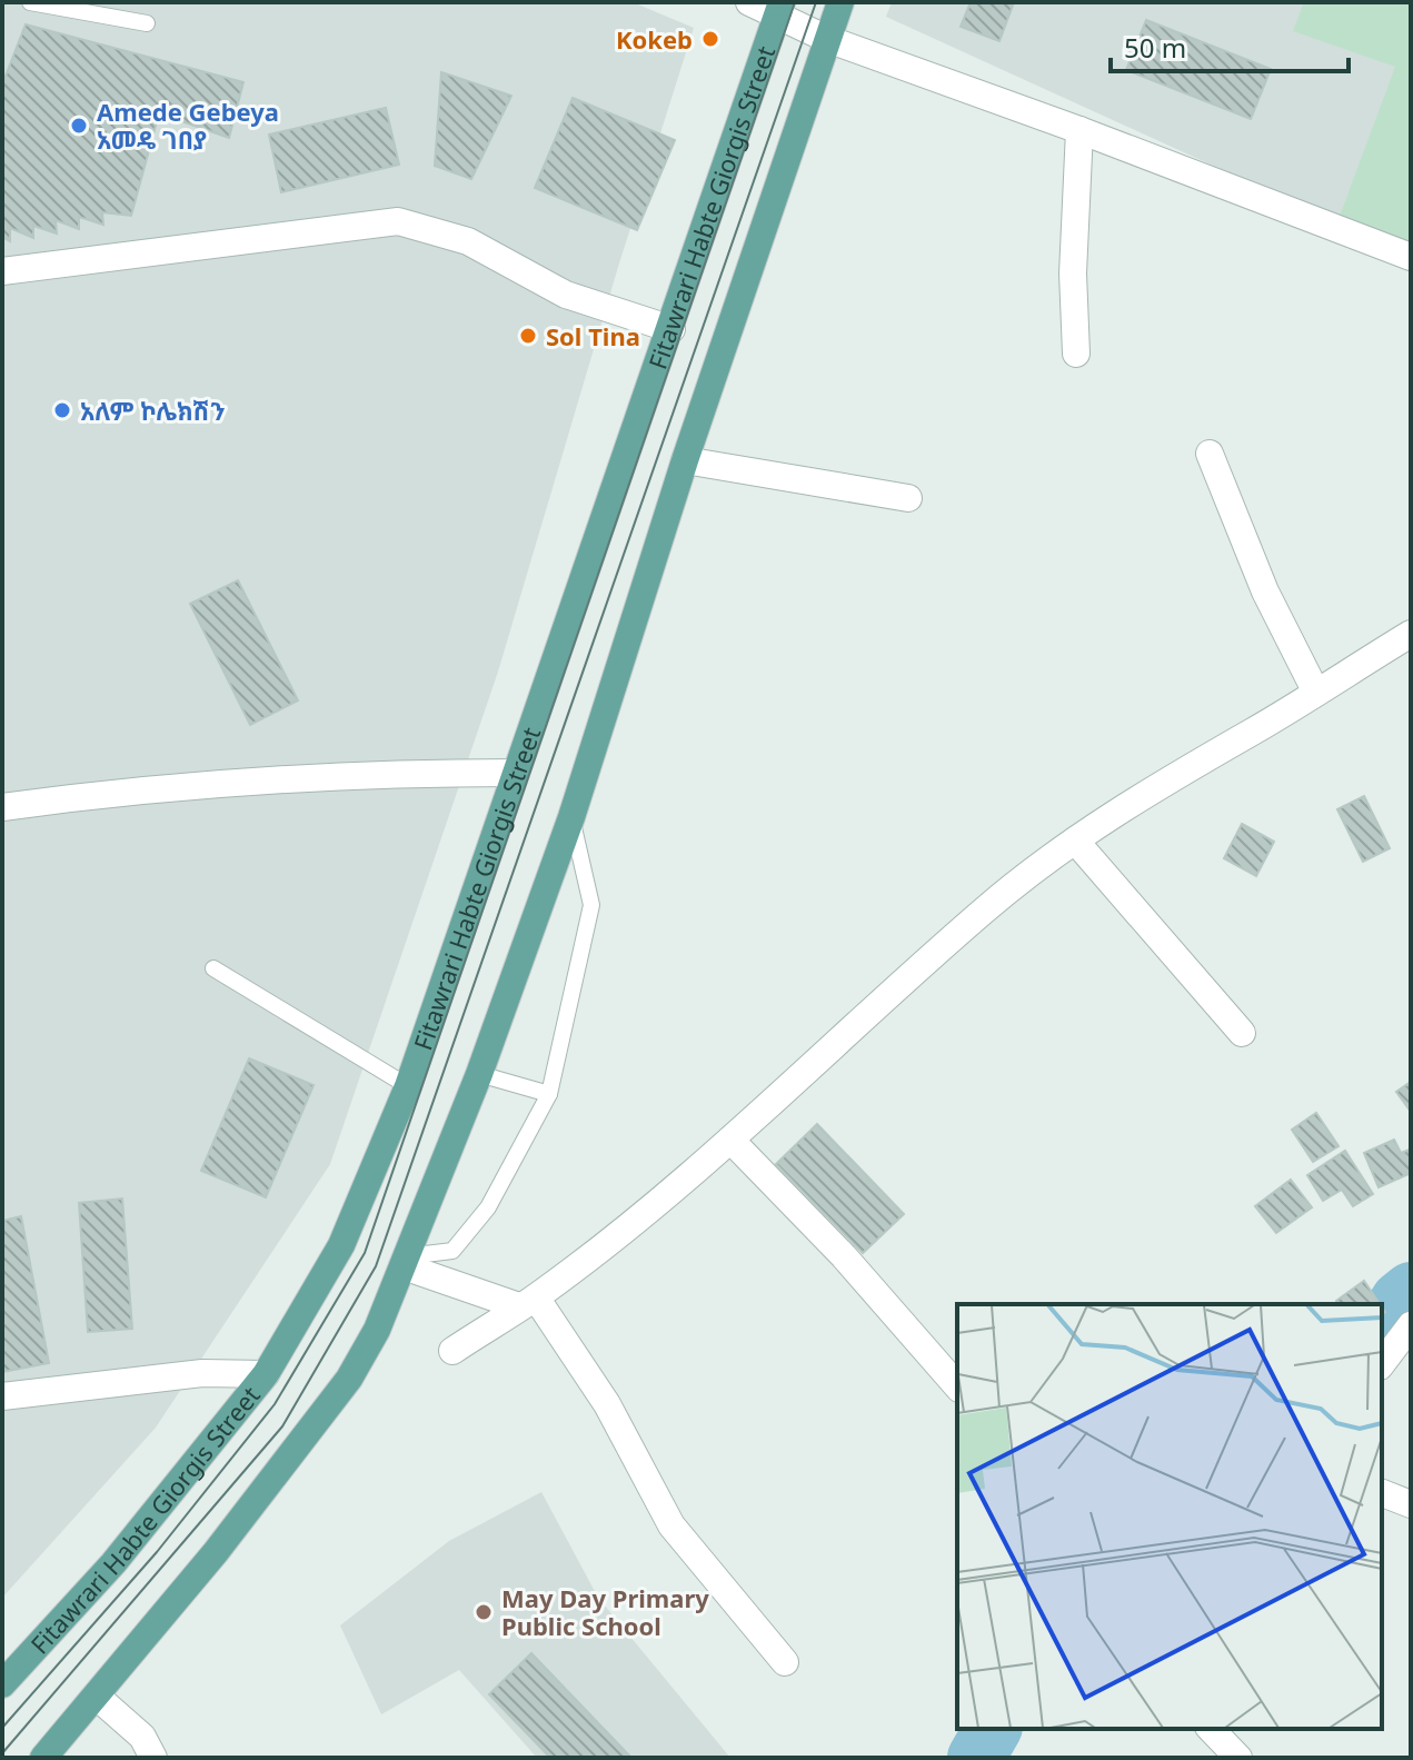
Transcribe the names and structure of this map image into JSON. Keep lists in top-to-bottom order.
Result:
{
  "streets": {
    "main road": ["Fitawrari Habte Giorgis Street"]
  },
  "places": [
    "Kokeb",
    "Amede Gebeya አመዴ ገበያ",
    "Sol Tina",
    "አለም ኮሌክሽን",
    "May Day Primary Public School"
  ],
  "scale_bar": "50 m"
}
